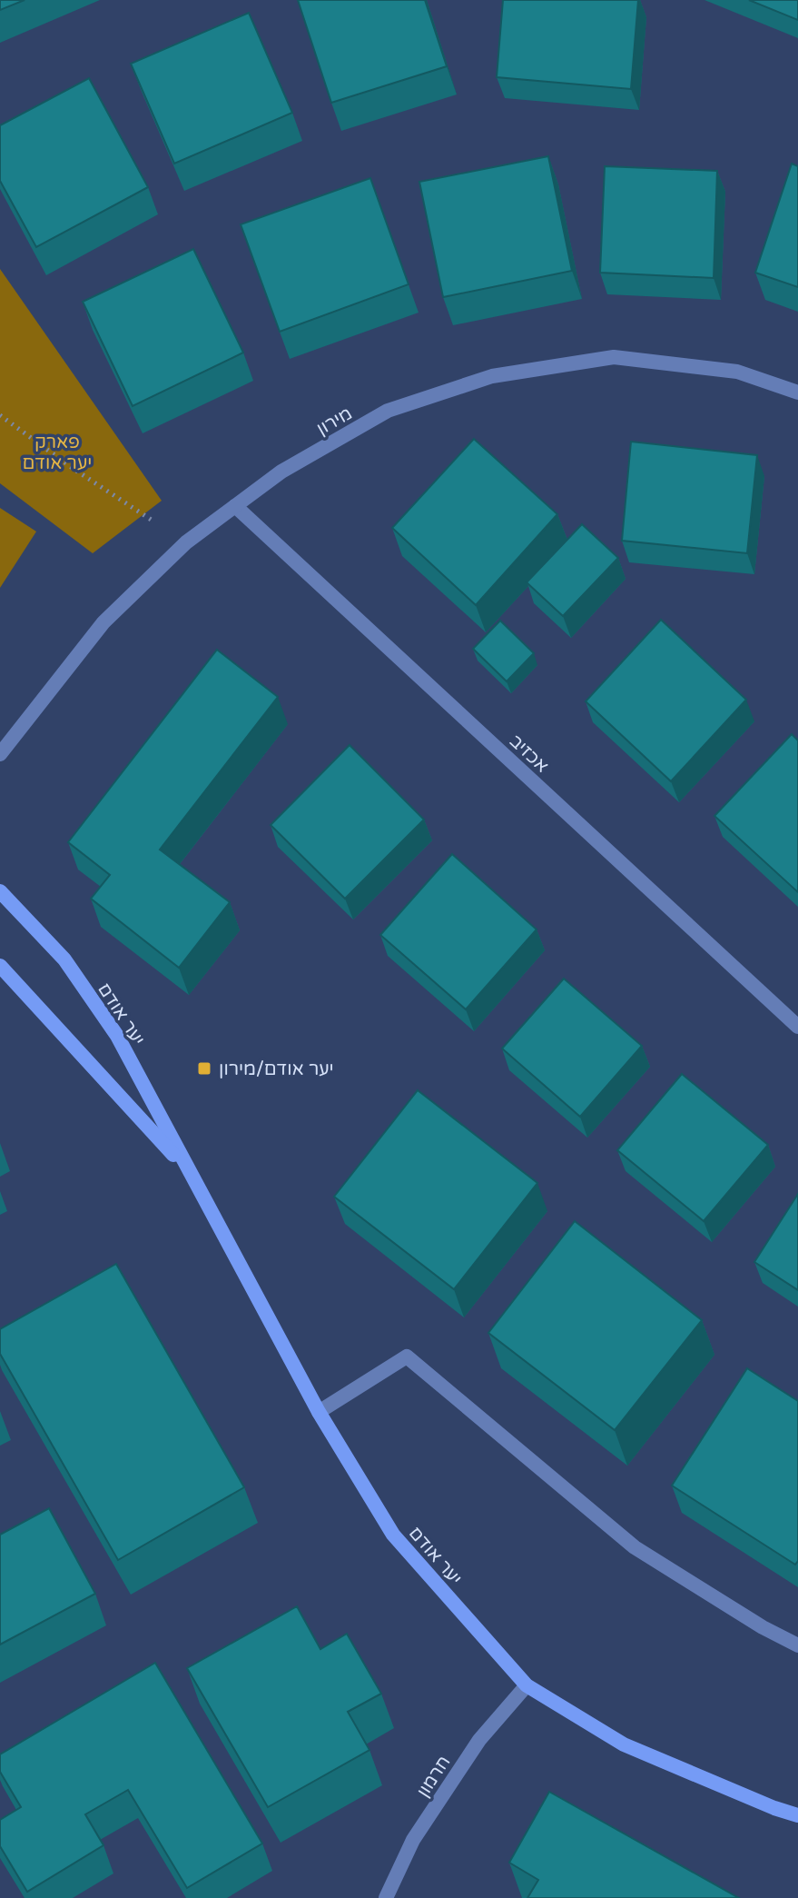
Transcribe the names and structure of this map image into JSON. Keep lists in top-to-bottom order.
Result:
{
  "streets": {
    "street": [
      "מירון",
      "אכזיב",
      "יער אודם",
      "חרמון"
    ]
  },
  "crossings": [
    ["מירון", "אכזיב"],
    ["יער אודם", "חרמון"]
  ],
  "parks": ["פארק יער אודם"],
  "places": {
    "transit": ["יער אודם/מירון"]
  }
}
